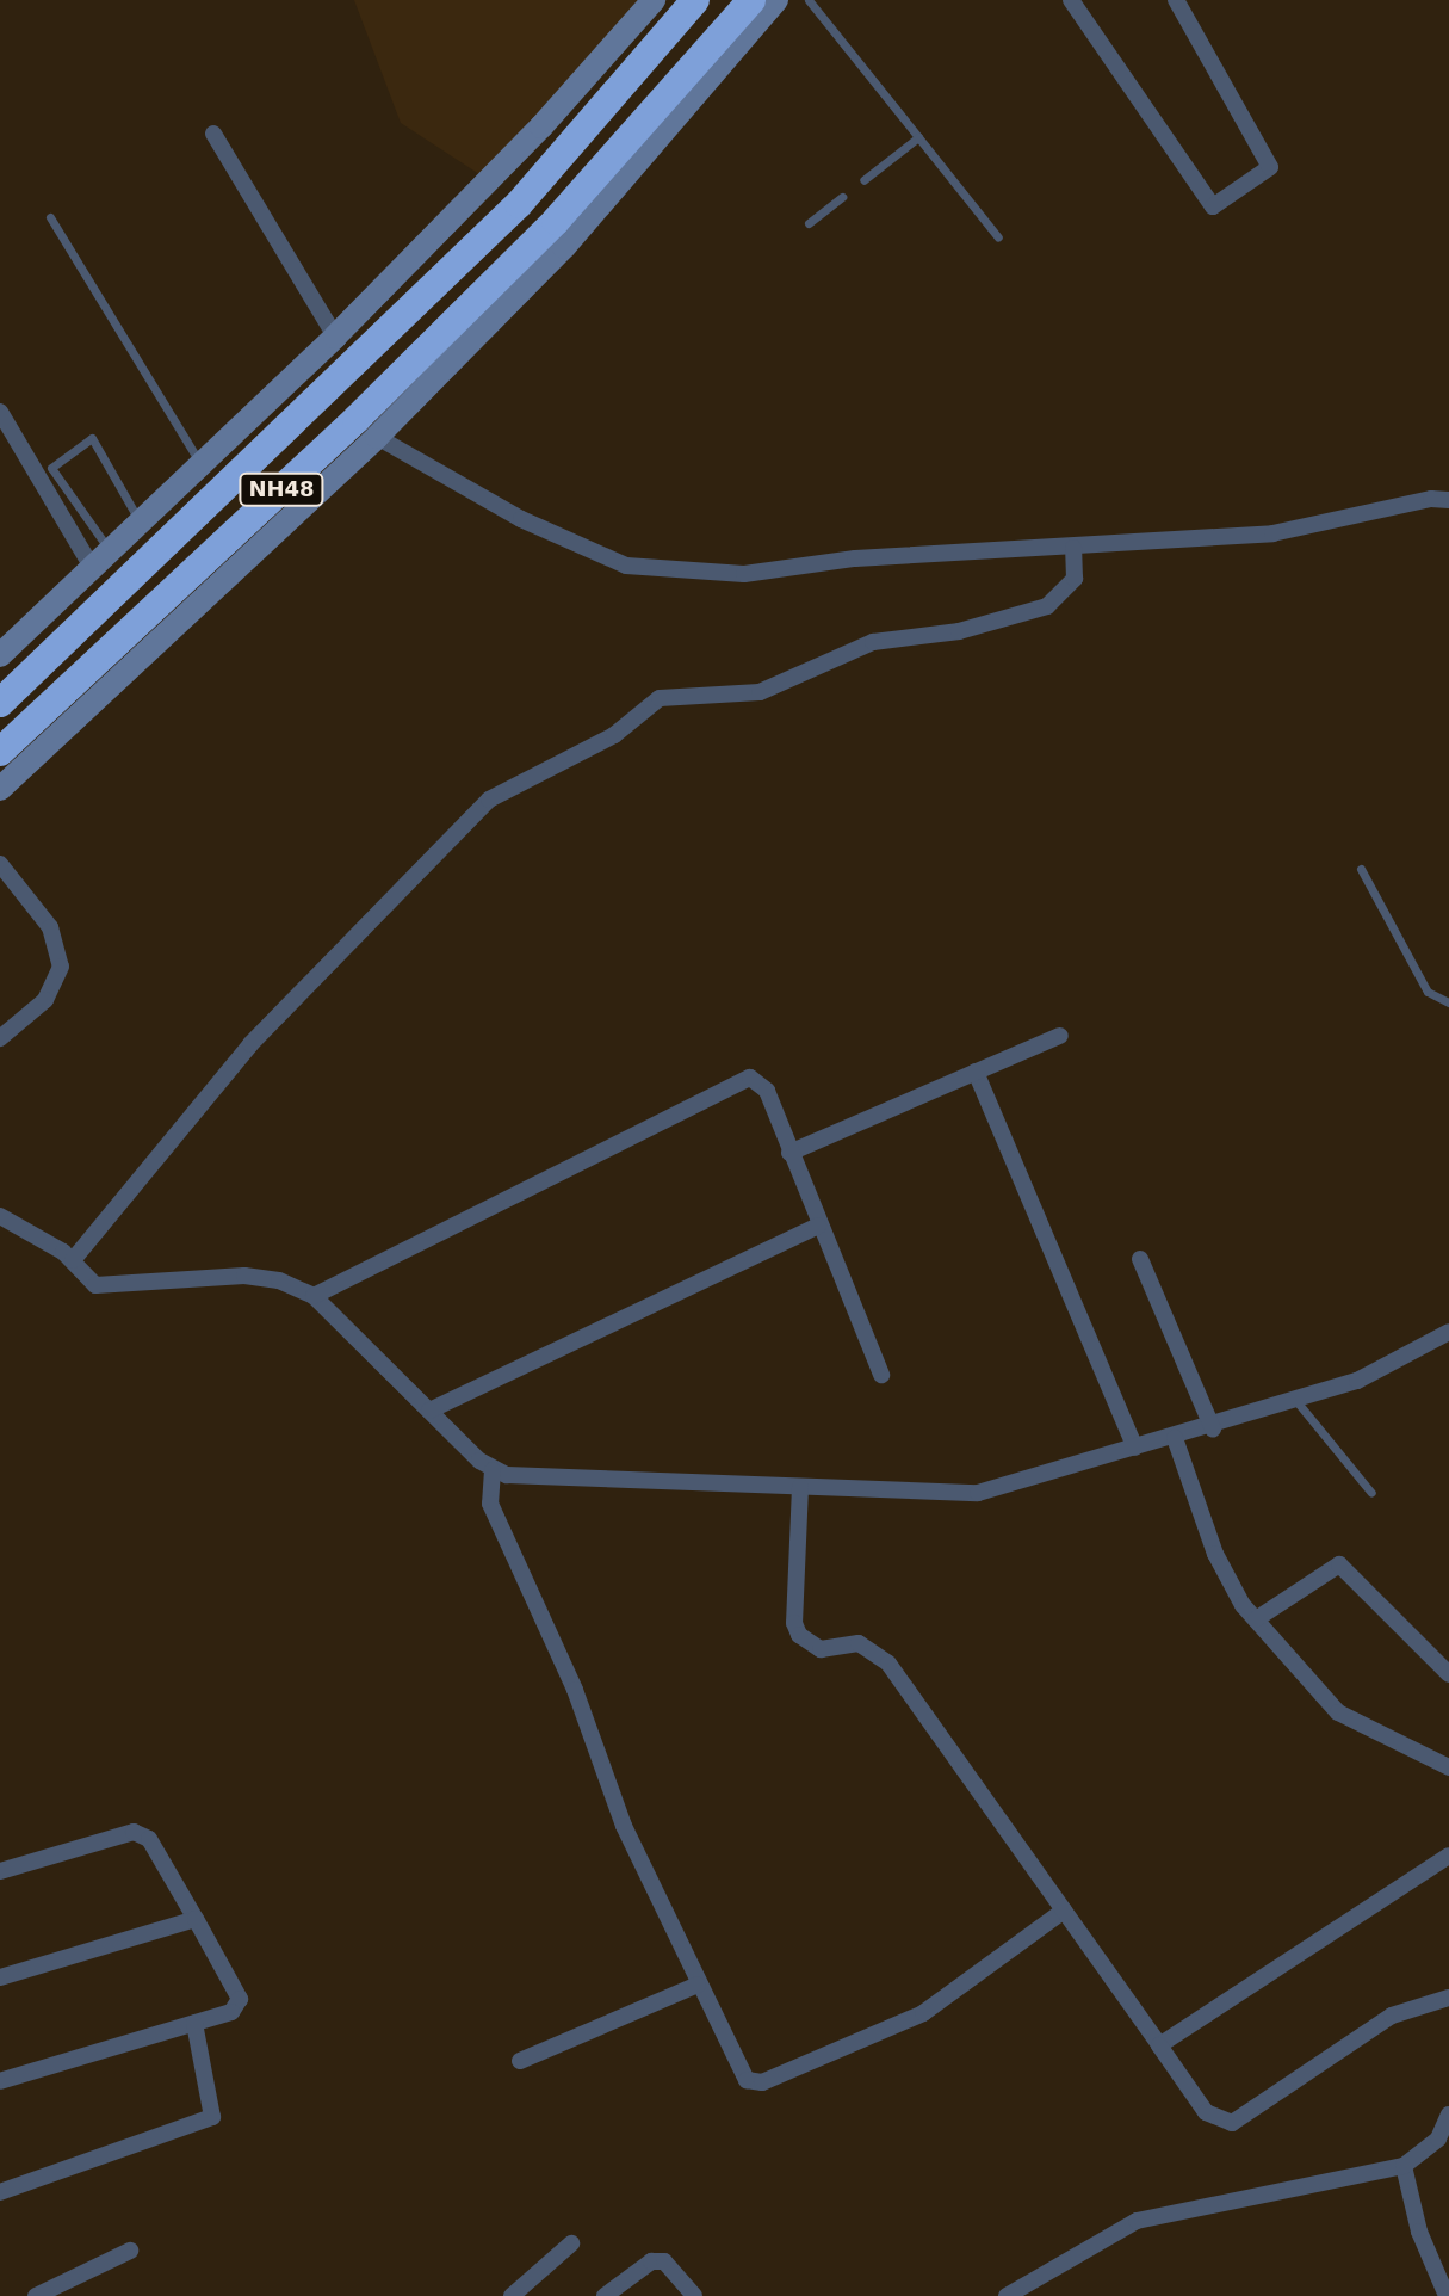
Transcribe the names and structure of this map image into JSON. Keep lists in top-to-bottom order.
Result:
{
  "streets": {
    "highway": ["NH48"]
  }
}
